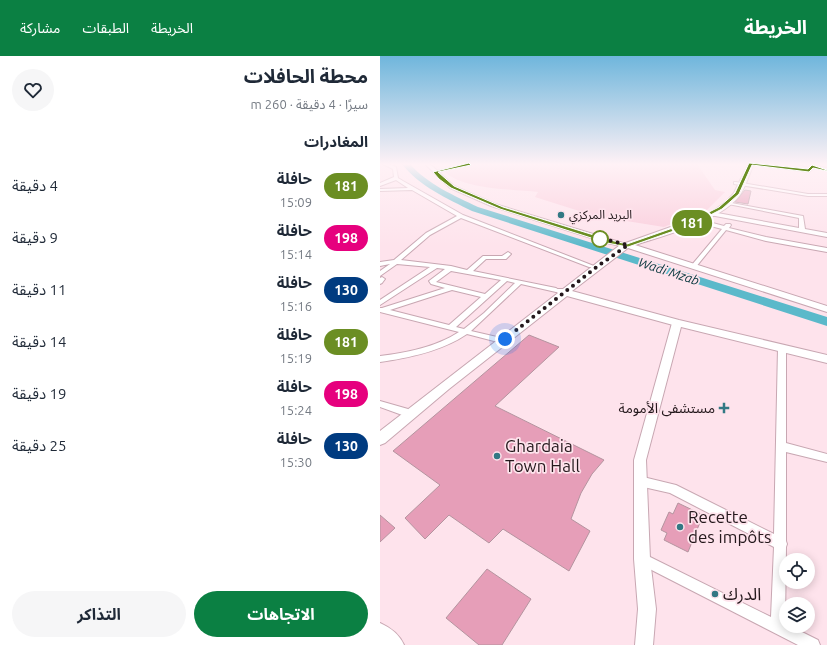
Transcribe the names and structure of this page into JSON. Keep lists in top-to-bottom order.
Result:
{
  "water": ["Wadi Mzab"],
  "places": {
    "other": [
      "البريد المركزي",
      "Ghardaia Town Hall",
      "Recette des impôts",
      "الدرك"
    ],
    "health": ["مستشفى الأمومة"]
  },
  "lines": ["bus line 181"],
  "page": {
    "header": "الخريطة",
    "nav": ["الخريطة", "الطبقات", "مشاركة"],
    "on_map": "181",
    "heading": [
      ["محطة الحافلات", "سيرًا · 4 دقيقة · 260 m"],
      "المغادرات"
    ],
    "list": [
      {
        "mark": "181",
        "name": "حافلة",
        "note": "15:09",
        "value": "4 دقيقة"
      },
      {
        "mark": "198",
        "name": "حافلة",
        "note": "15:14",
        "value": "9 دقيقة"
      },
      {
        "mark": "130",
        "name": "حافلة",
        "note": "15:16",
        "value": "11 دقيقة"
      },
      {
        "mark": "181",
        "name": "حافلة",
        "note": "15:19",
        "value": "14 دقيقة"
      },
      {
        "mark": "198",
        "name": "حافلة",
        "note": "15:24",
        "value": "19 دقيقة"
      },
      {
        "mark": "130",
        "name": "حافلة",
        "note": "15:30",
        "value": "25 دقيقة"
      }
    ],
    "buttons": ["الاتجاهات", "التذاكر"]
  }
}
